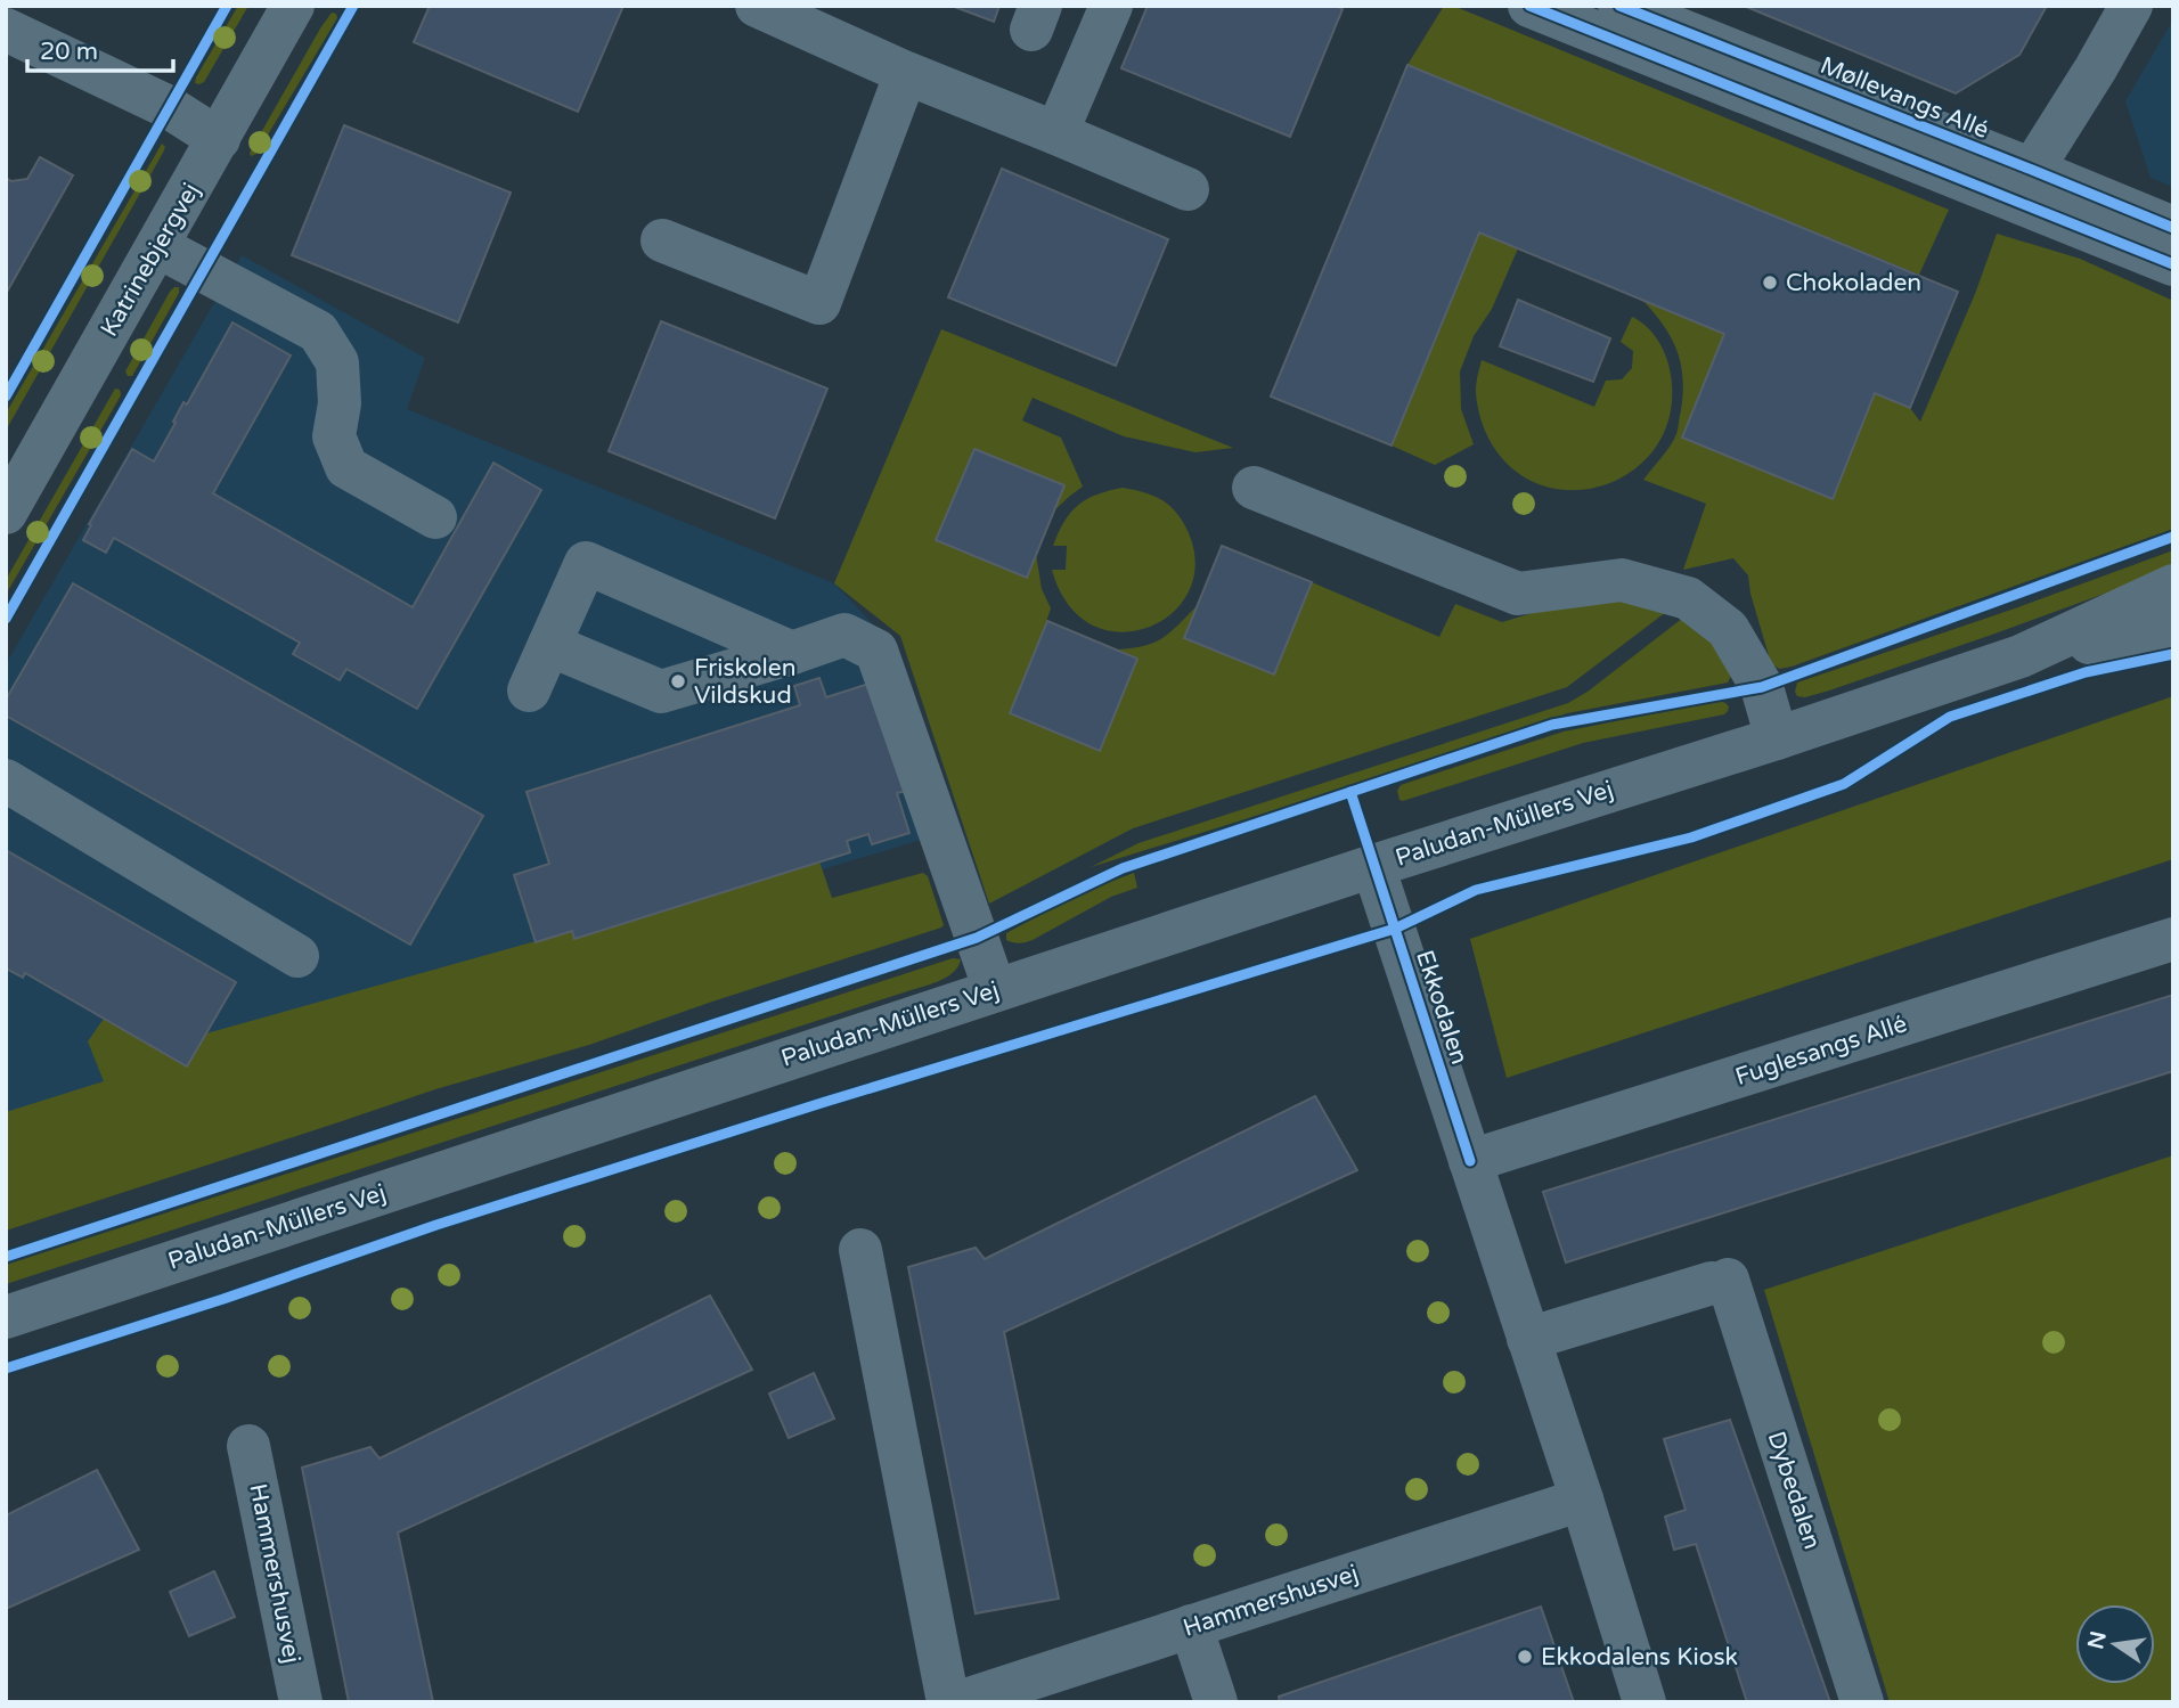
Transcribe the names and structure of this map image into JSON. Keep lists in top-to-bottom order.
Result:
{
  "streets": {
    "street": [
      "Møllevangs Allé",
      "Katrinebjergvej",
      "Paludan-Müllers Vej",
      "Ekkodalen",
      "Fuglesangs Allé",
      "Dybedalen",
      "Hammershusvej"
    ]
  },
  "crossings": [
    ["Paludan-Müllers Vej", "Ekkodalen"],
    ["Ekkodalen", "Fuglesangs Allé"],
    ["Ekkodalen", "Dybedalen"],
    ["Ekkodalen", "Hammershusvej"]
  ],
  "places": ["Chokoladen", "Friskolen Vildskud", "Ekkodalens Kiosk"],
  "scale_bar": "20 m",
  "north": "left"
}
